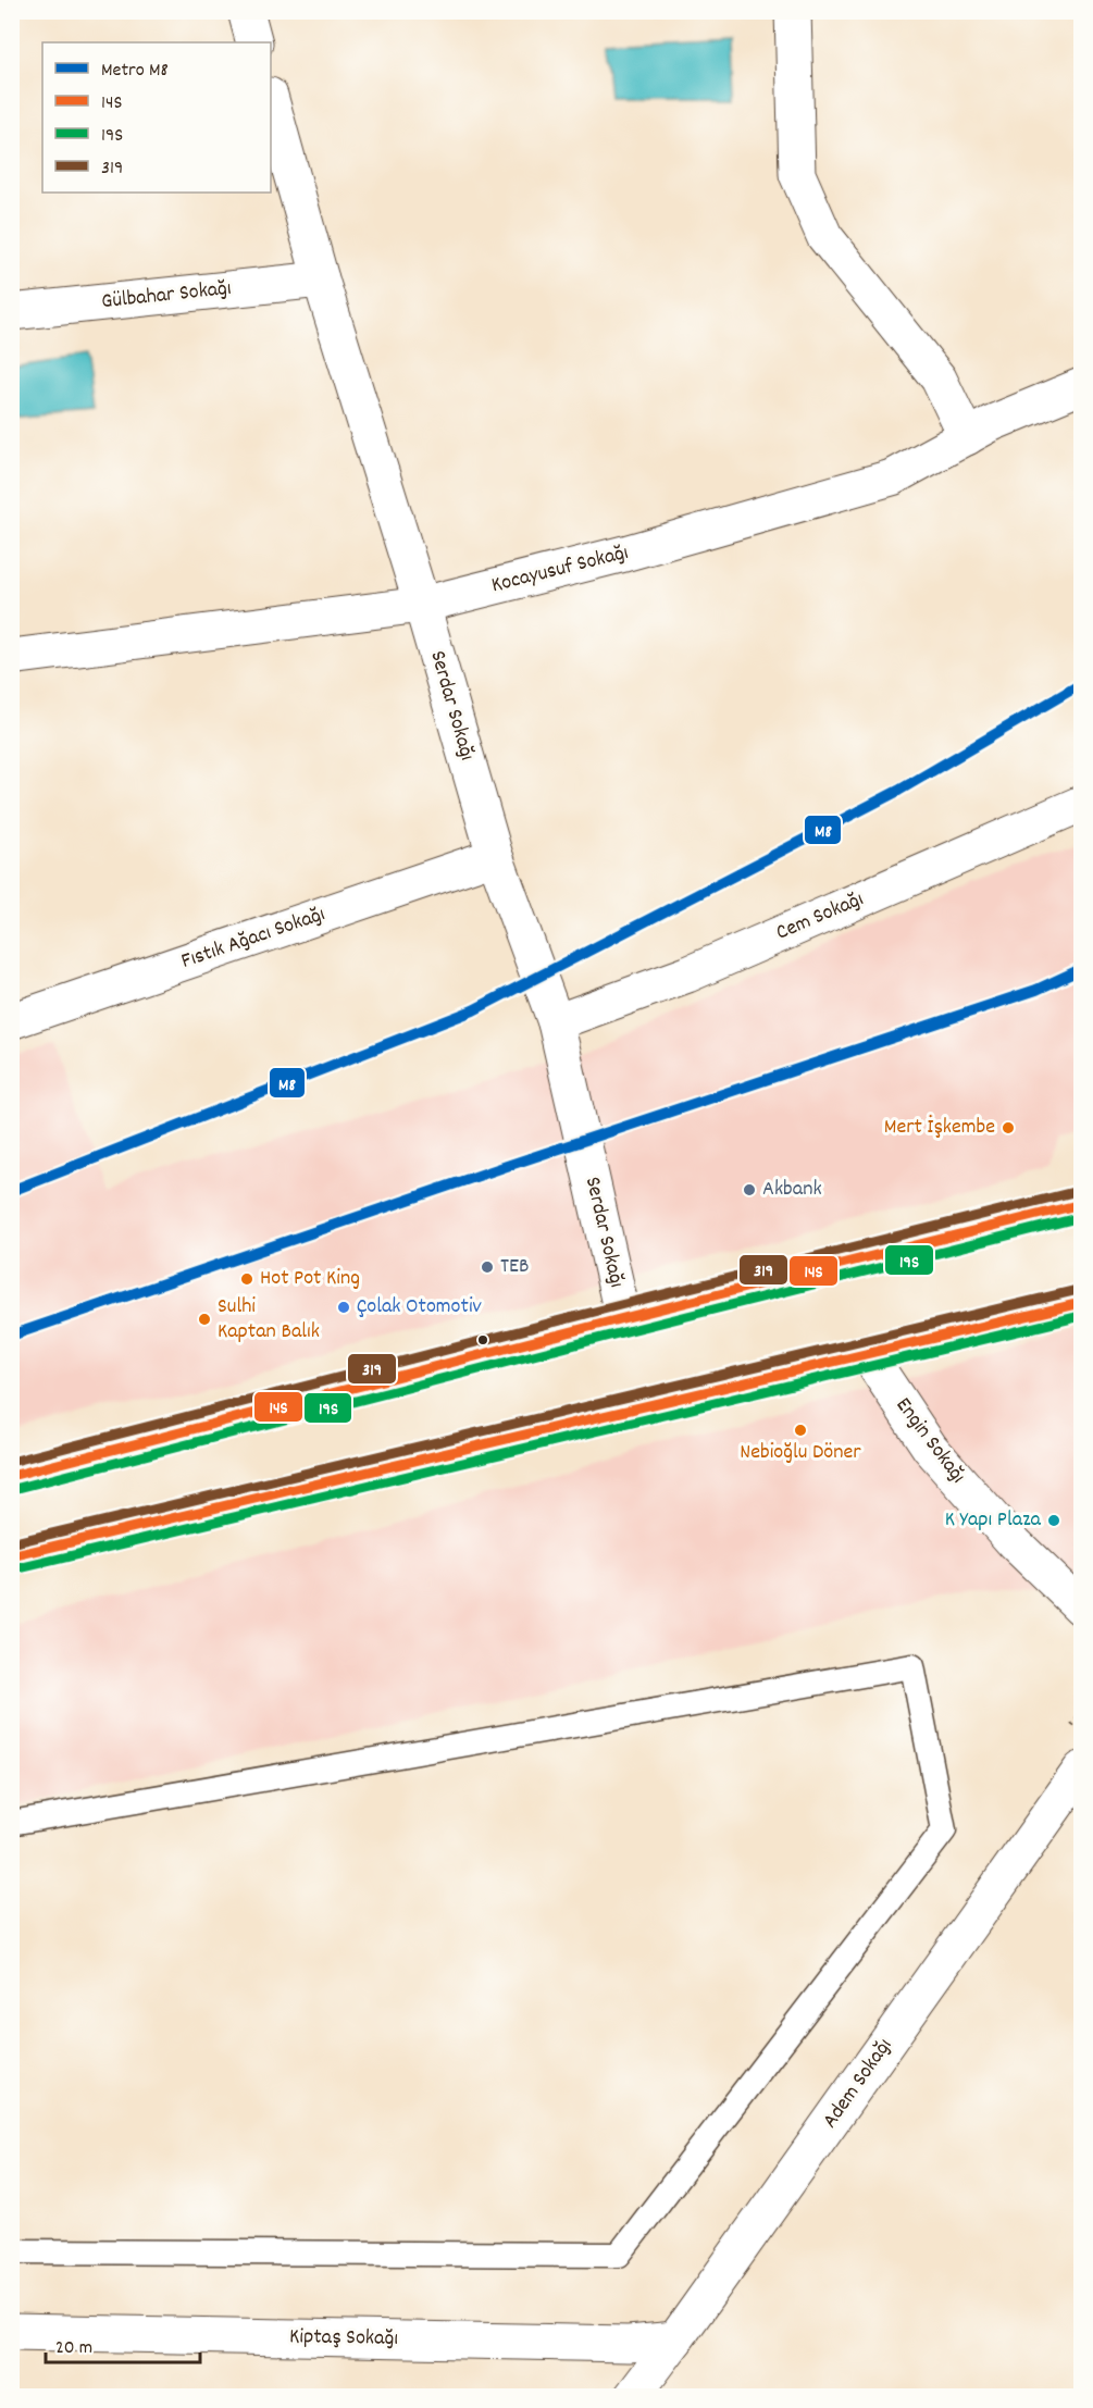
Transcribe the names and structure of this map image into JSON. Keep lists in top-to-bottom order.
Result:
{
  "streets": {
    "street": [
      "Gülbahar Sokağı",
      "Kocayusuf Sokağı",
      "Serdar Sokağı",
      "Cem Sokağı",
      "Fıstık Ağacı Sokağı",
      "Engin Sokağı",
      "Adem Sokağı",
      "Kiptaş Sokağı"
    ]
  },
  "crossings": [
    ["Gülbahar Sokağı", "Serdar Sokağı"],
    ["Kocayusuf Sokağı", "Serdar Sokağı"],
    ["Serdar Sokağı", "Cem Sokağı"],
    ["Serdar Sokağı", "Fıstık Ağacı Sokağı"],
    ["Adem Sokağı", "Kiptaş Sokağı"]
  ],
  "places": [
    "Mert İşkembe",
    "Akbank",
    "TEB",
    "Hot Pot King",
    "Çolak Otomotiv",
    "Sulhi Kaptan Balık",
    "Nebioğlu Döner",
    "K Yapı Plaza"
  ],
  "lines": [
    "metro line M8",
    "transit line 319",
    "transit line 14S",
    "transit line 19S"
  ],
  "legend": [
    "Metro M8",
    "14S",
    "19S",
    "319"
  ],
  "scale_bar": "20 m"
}
